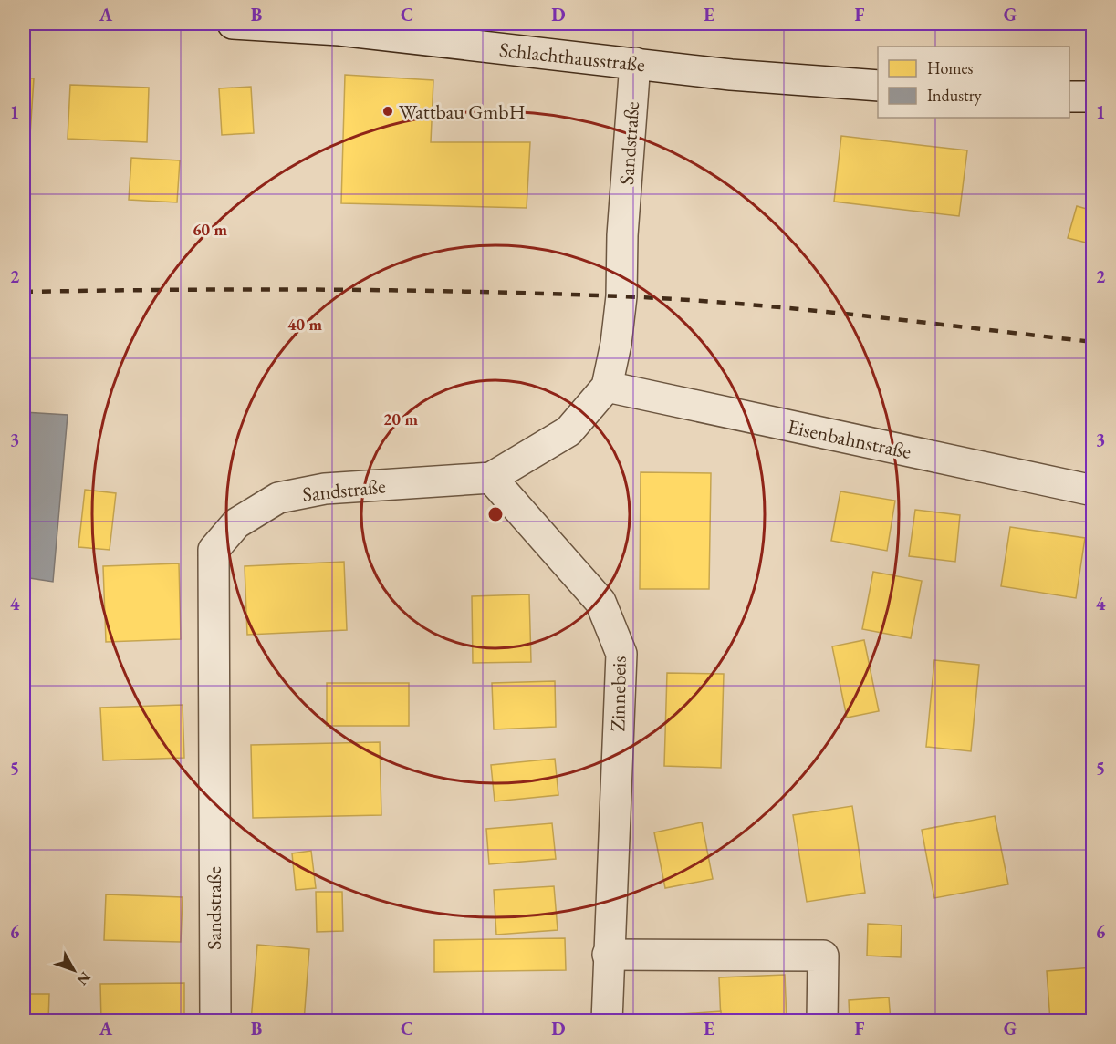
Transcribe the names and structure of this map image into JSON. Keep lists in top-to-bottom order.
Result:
{
  "streets": {
    "street": [
      "Schlachthausstraße",
      "Sandstraße",
      "Eisenbahnstraße",
      "Zinnebeis"
    ]
  },
  "crossings": [
    ["Schlachthausstraße", "Sandstraße"],
    ["Sandstraße", "Eisenbahnstraße"],
    ["Sandstraße", "Zinnebeis"]
  ],
  "places": ["Wattbau GmbH"],
  "legend": ["Homes", "Industry"],
  "north": "bottom right",
  "grid": {
    "columns": [
      "A",
      "B",
      "C",
      "D",
      "E",
      "F",
      "G"
    ],
    "rows": [
      "1",
      "2",
      "3",
      "4",
      "5",
      "6"
    ]
  },
  "rings": ["60 m", "40 m", "20 m"]
}
